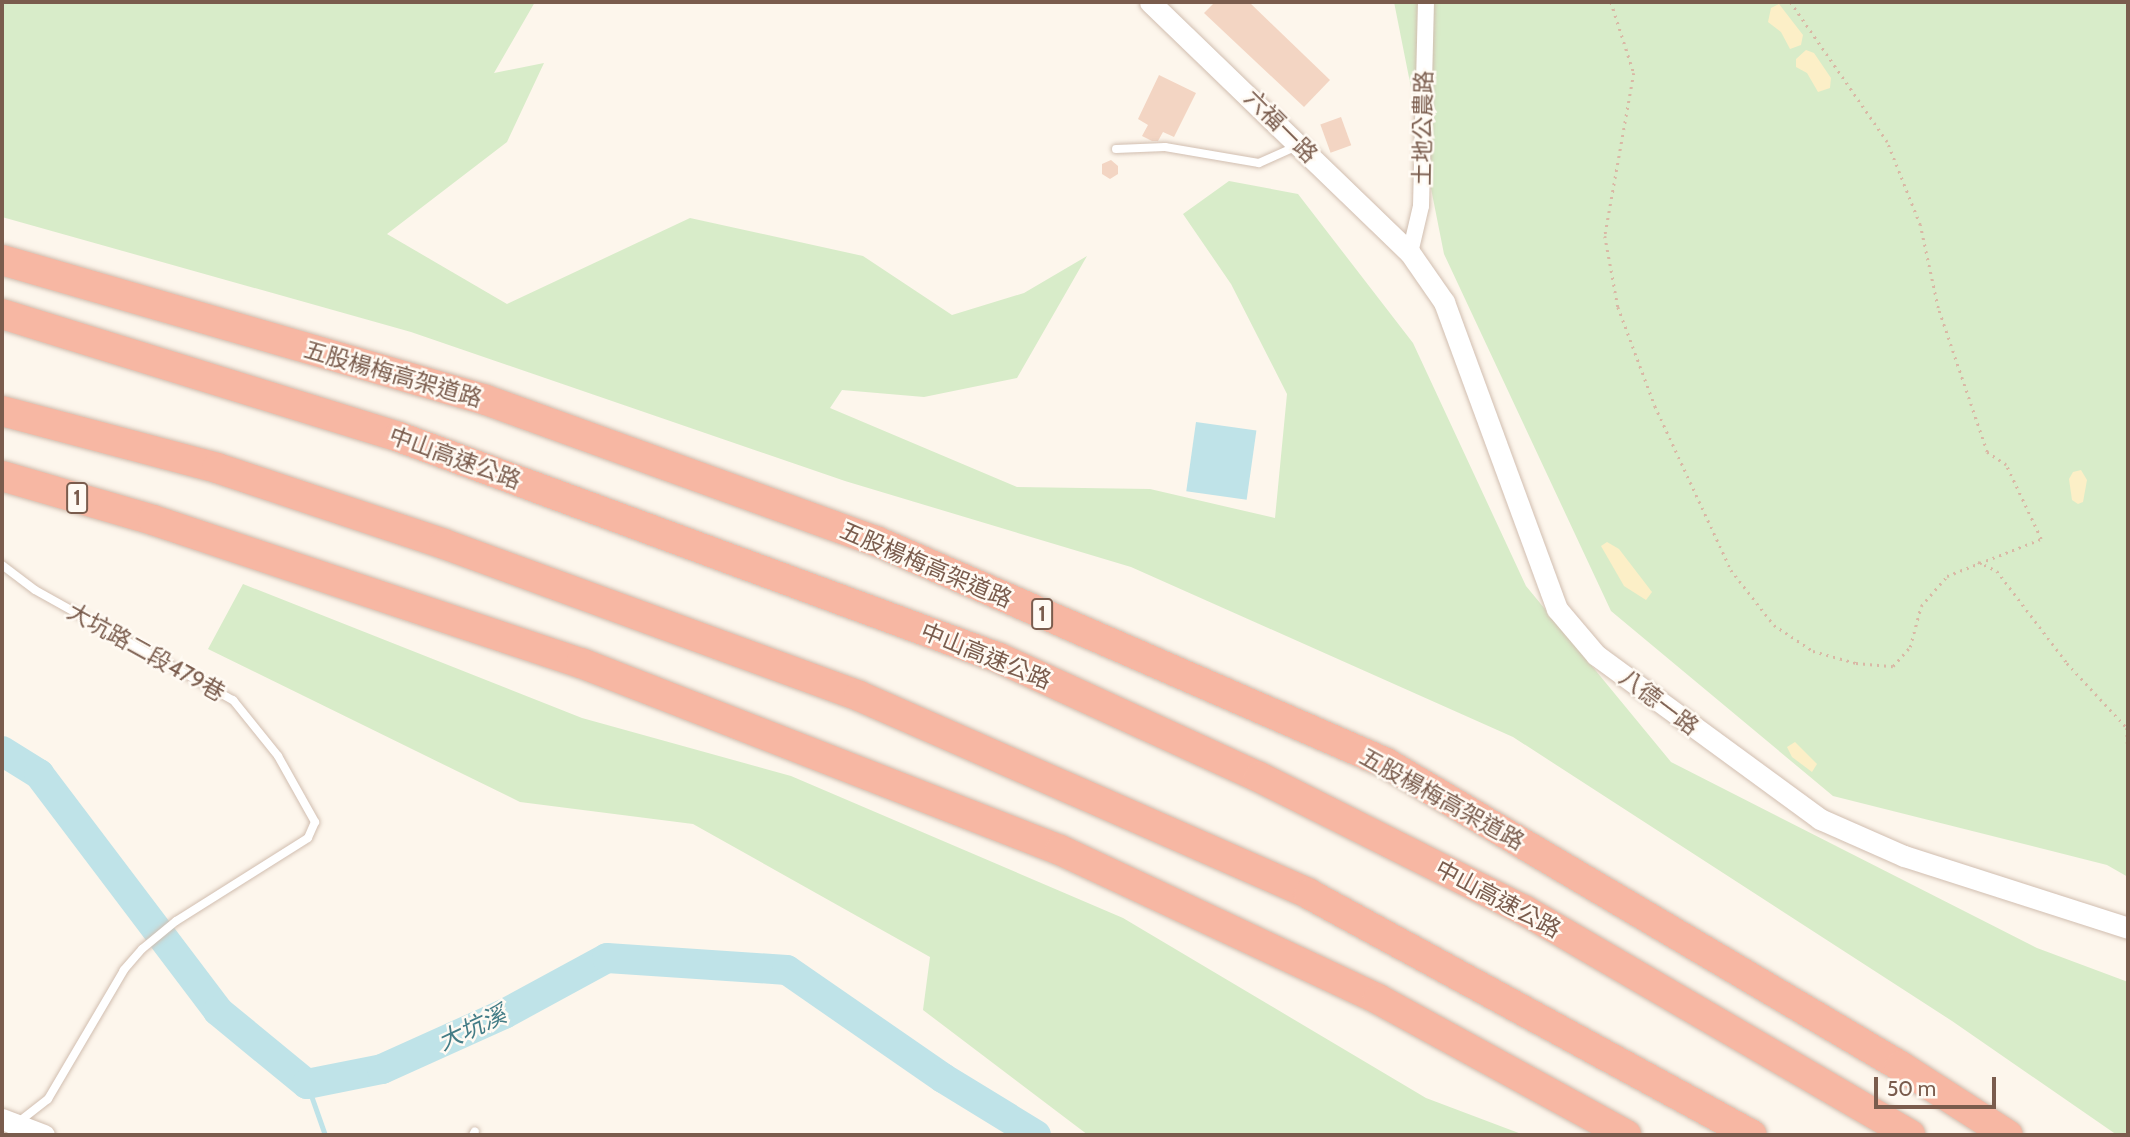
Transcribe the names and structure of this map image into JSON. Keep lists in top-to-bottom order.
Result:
{
  "streets": {
    "highway": ["五股楊梅高架道路", "中山高速公路", "1"],
    "street": ["六福一路", "土地公農路", "八德一路"],
    "lane": ["大坑路二段479巷"]
  },
  "crossings": [
    ["六福一路", "土地公農路"],
    ["六福一路", "八德一路"],
    ["土地公農路", "八德一路"]
  ],
  "water": ["大坑溪"],
  "scale_bar": "50 m"
}
